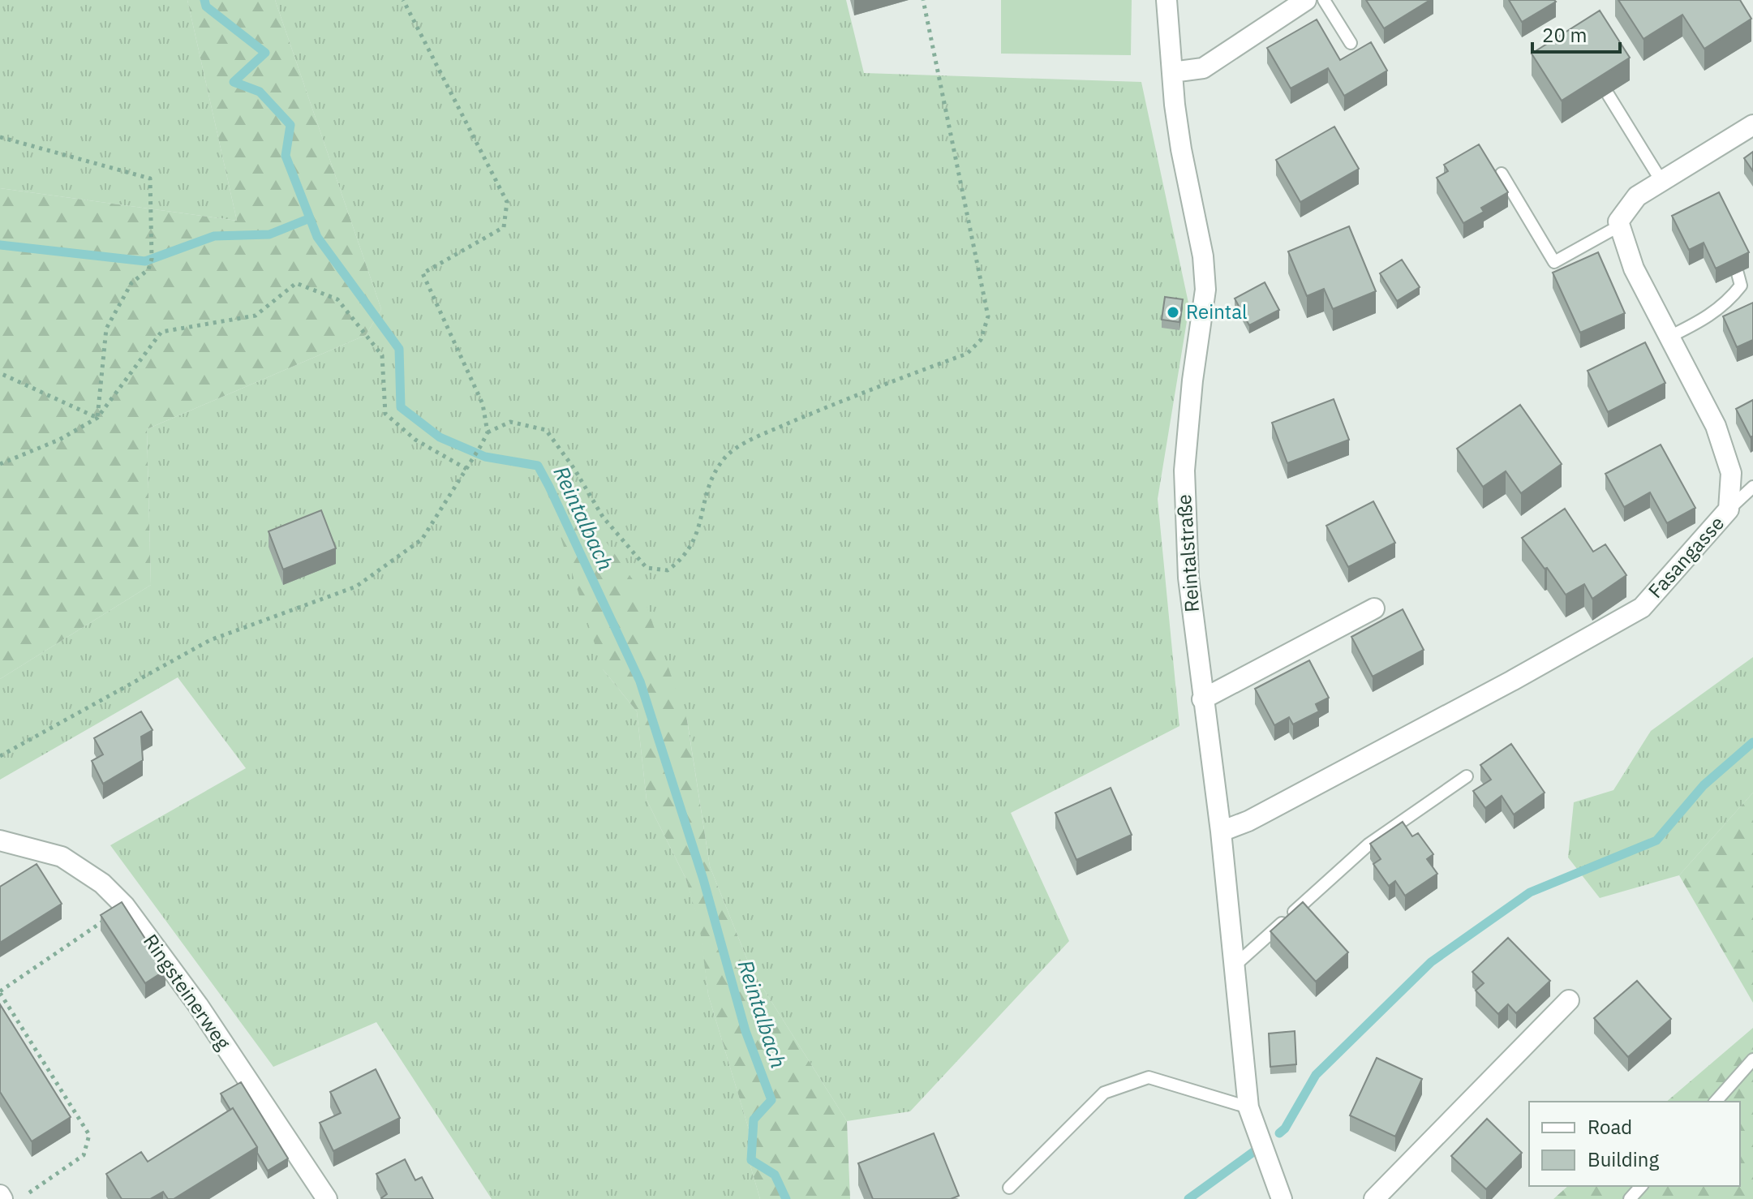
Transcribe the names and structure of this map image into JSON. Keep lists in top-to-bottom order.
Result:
{
  "streets": {
    "street": ["Reintalstraße", "Fasangasse", "Ringsteinerweg"]
  },
  "crossings": [
    ["Reintalstraße", "Fasangasse"]
  ],
  "water": ["Reintalbach"],
  "places": ["Reintal"],
  "legend": ["Road", "Building"],
  "scale_bar": "20 m"
}
